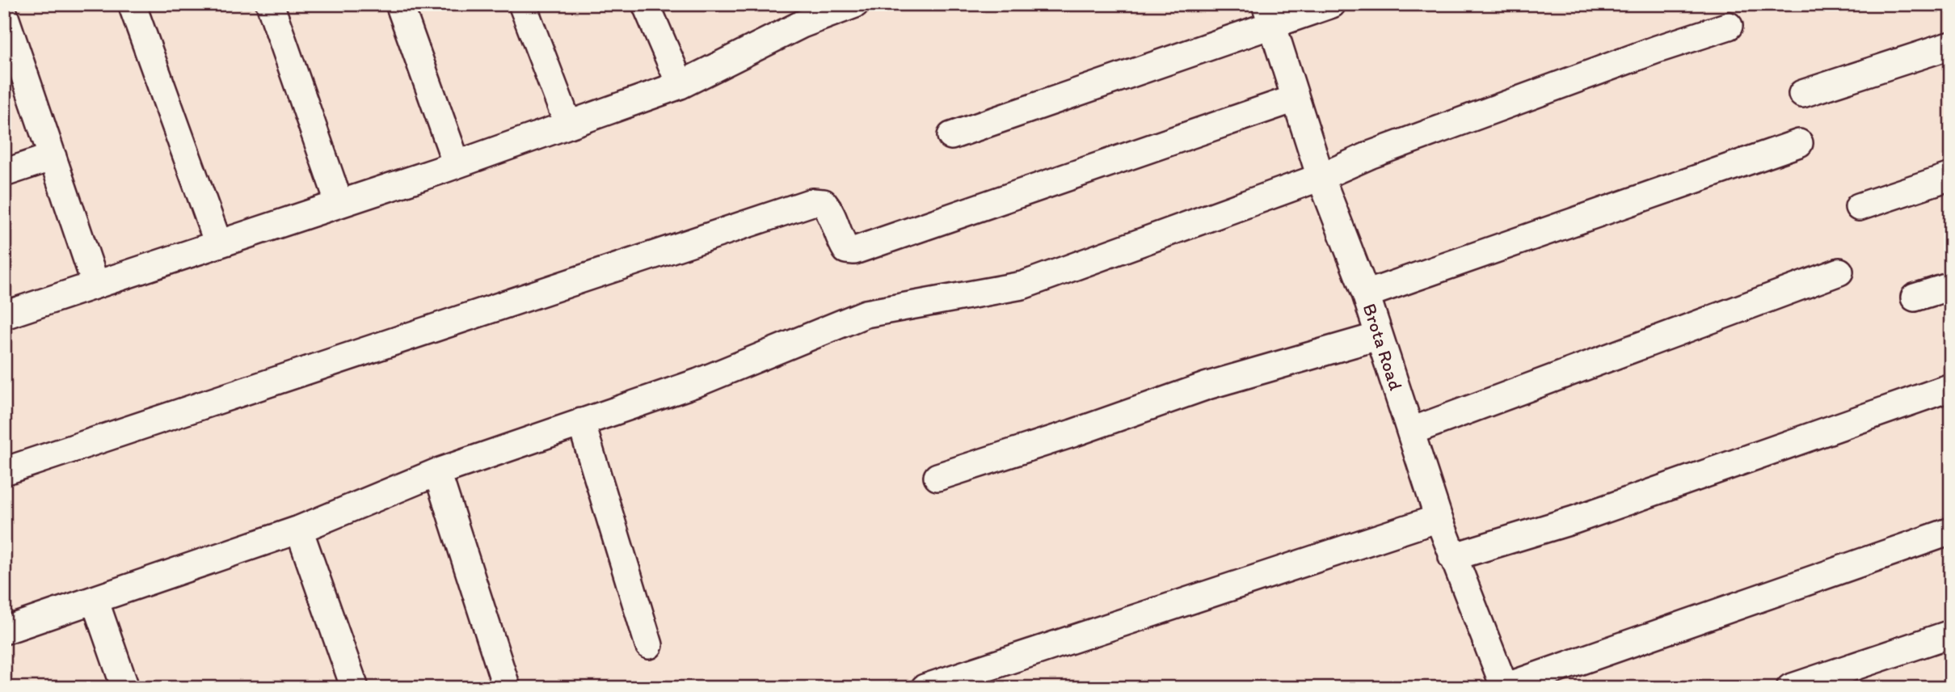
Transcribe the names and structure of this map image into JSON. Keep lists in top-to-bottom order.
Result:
{
  "streets": {
    "street": ["Brota Road"]
  }
}
